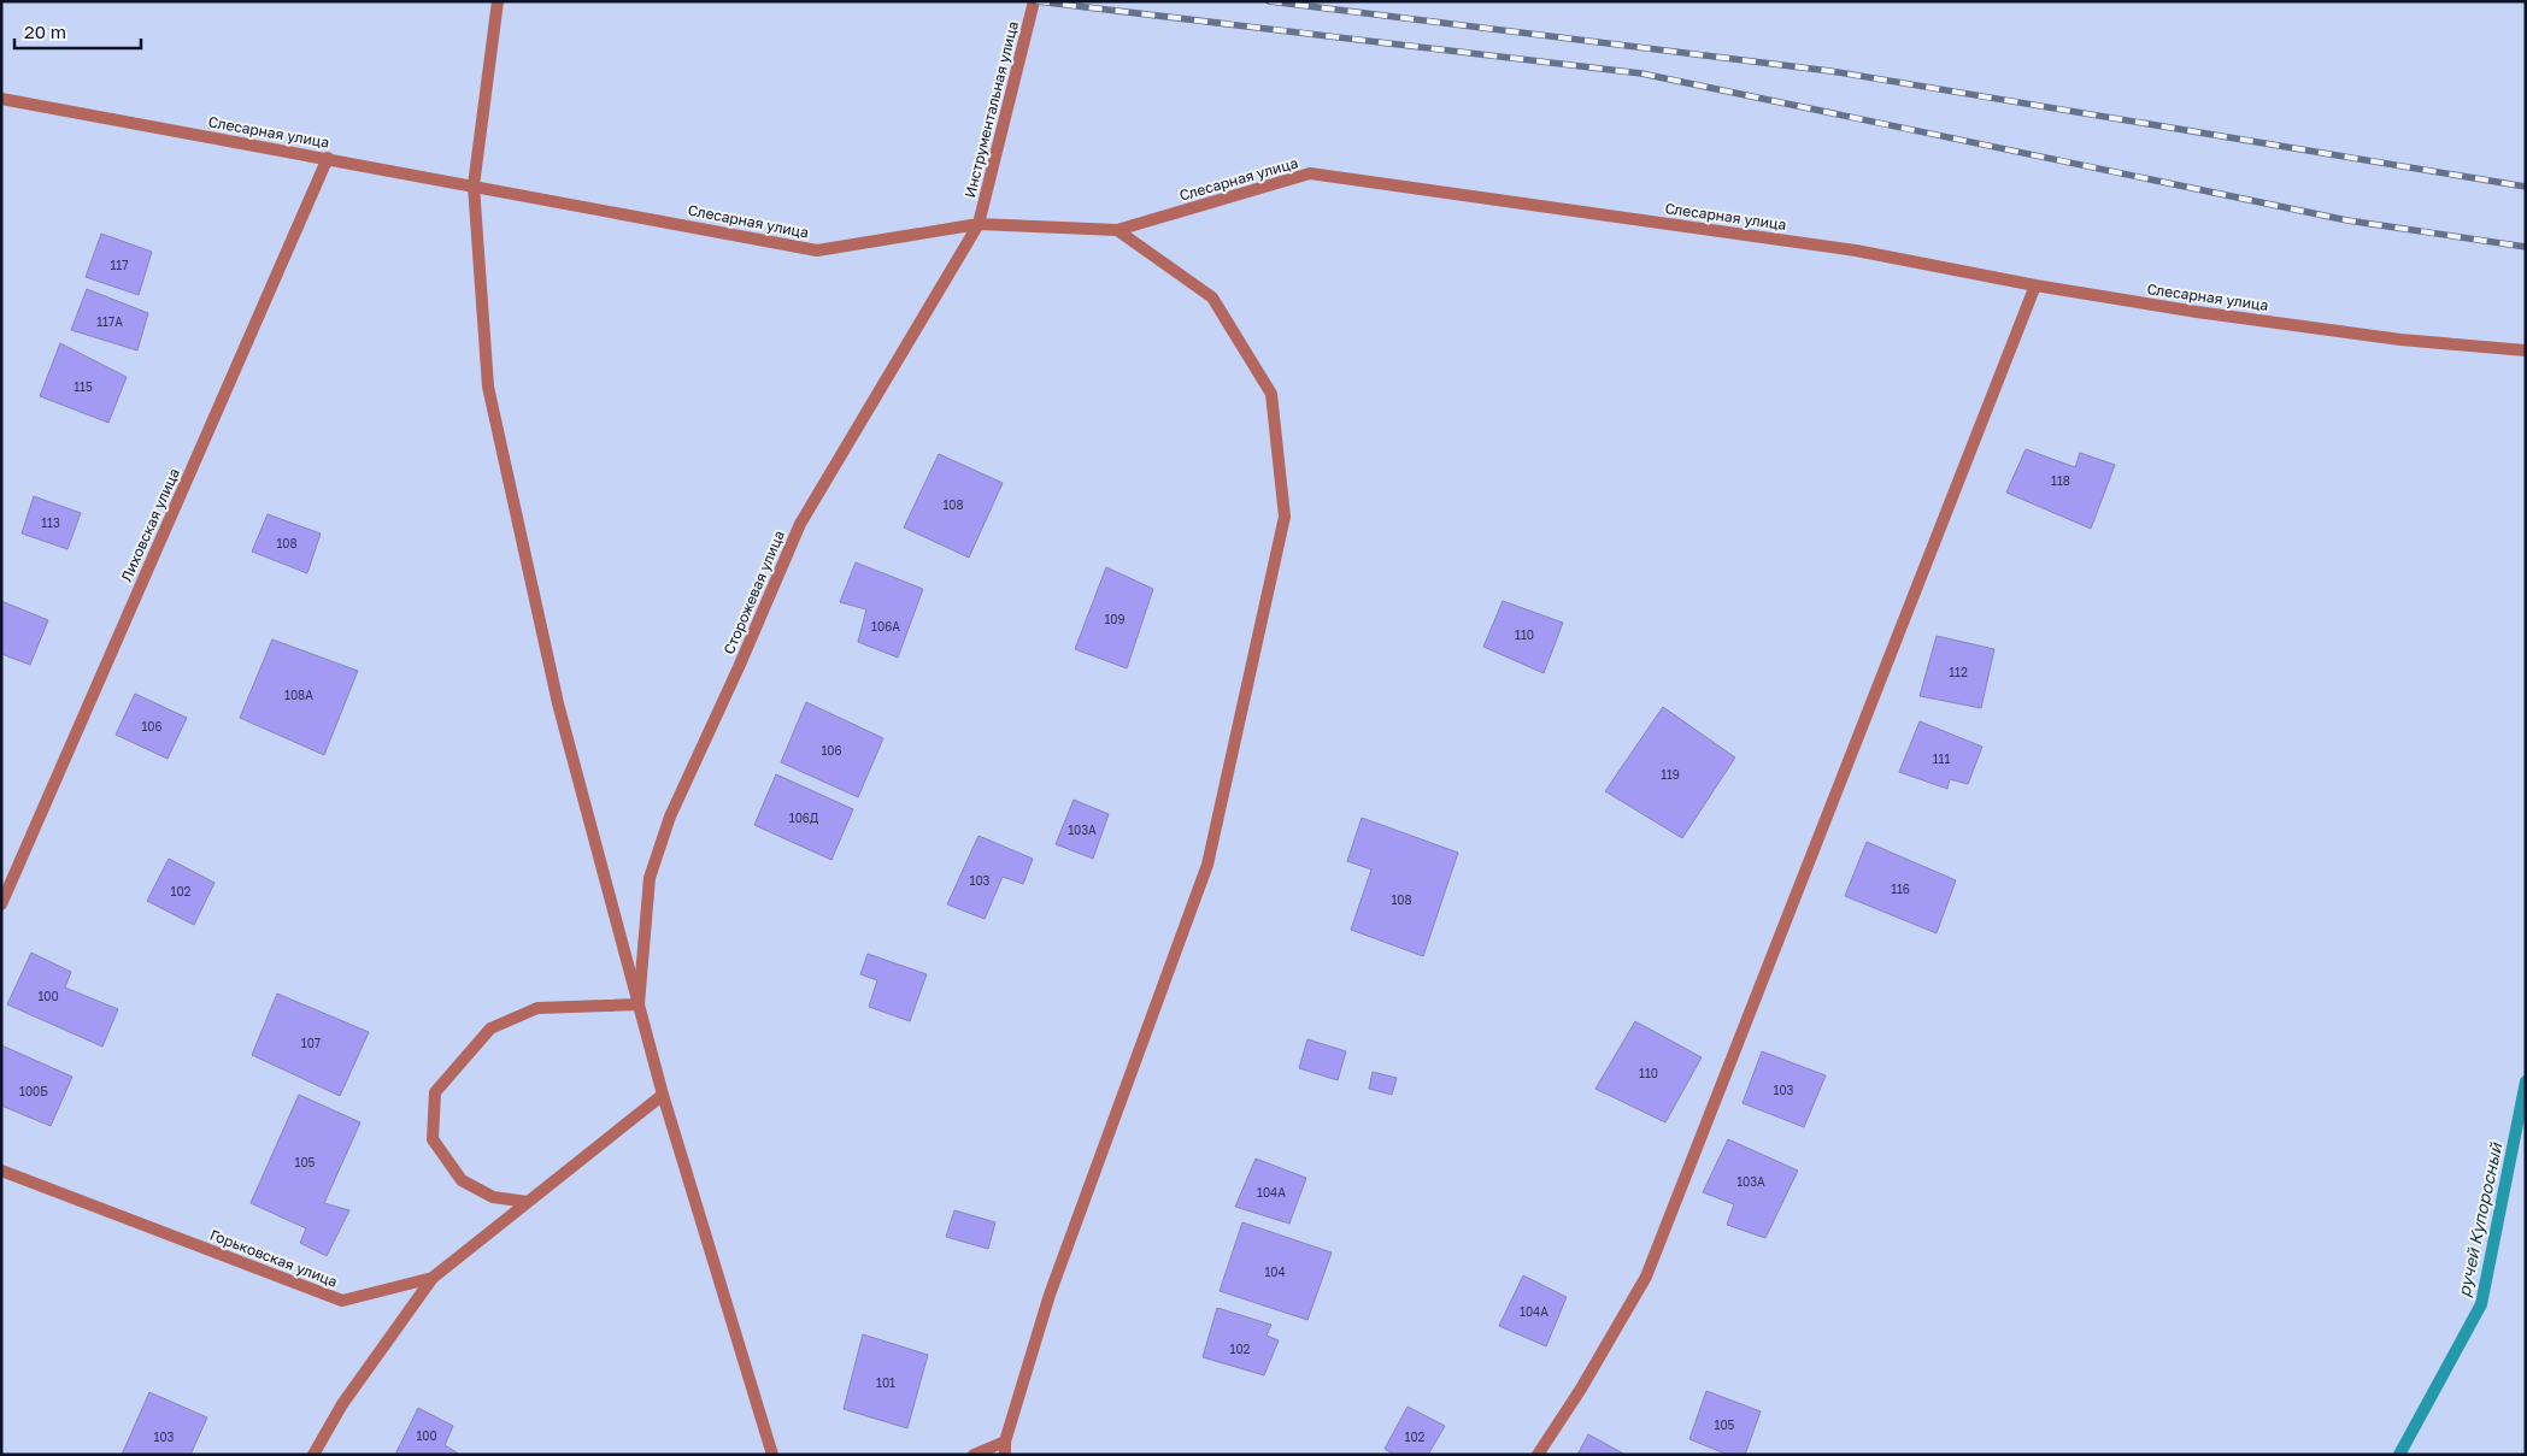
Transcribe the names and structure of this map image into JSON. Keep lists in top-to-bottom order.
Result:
{
  "streets": {
    "street": [
      "Инструментальная улица",
      "Слесарная улица",
      "Лиховская улица",
      "Сторожевая улица",
      "Горьковская улица"
    ]
  },
  "crossings": [
    ["Инструментальная улица", "Слесарная улица"],
    ["Инструментальная улица", "Сторожевая улица"],
    ["Слесарная улица", "Лиховская улица"],
    ["Слесарная улица", "Сторожевая улица"],
    ["Сторожевая улица", "Горьковская улица"]
  ],
  "water": ["ручей Купоросный"],
  "house_numbers": [
    "117",
    "117А",
    "115",
    "118",
    "108",
    "113",
    "108",
    "109",
    "106А",
    "110",
    "112",
    "108А",
    "106",
    "106",
    "111",
    "119",
    "106Д",
    "103А",
    "103",
    "116",
    "102",
    "108",
    "100",
    "107",
    "110",
    "103",
    "100Б",
    "105",
    "103А",
    "104А",
    "104",
    "104А",
    "102",
    "101",
    "105",
    "100",
    "103",
    "102"
  ],
  "scale_bar": "20 m"
}
